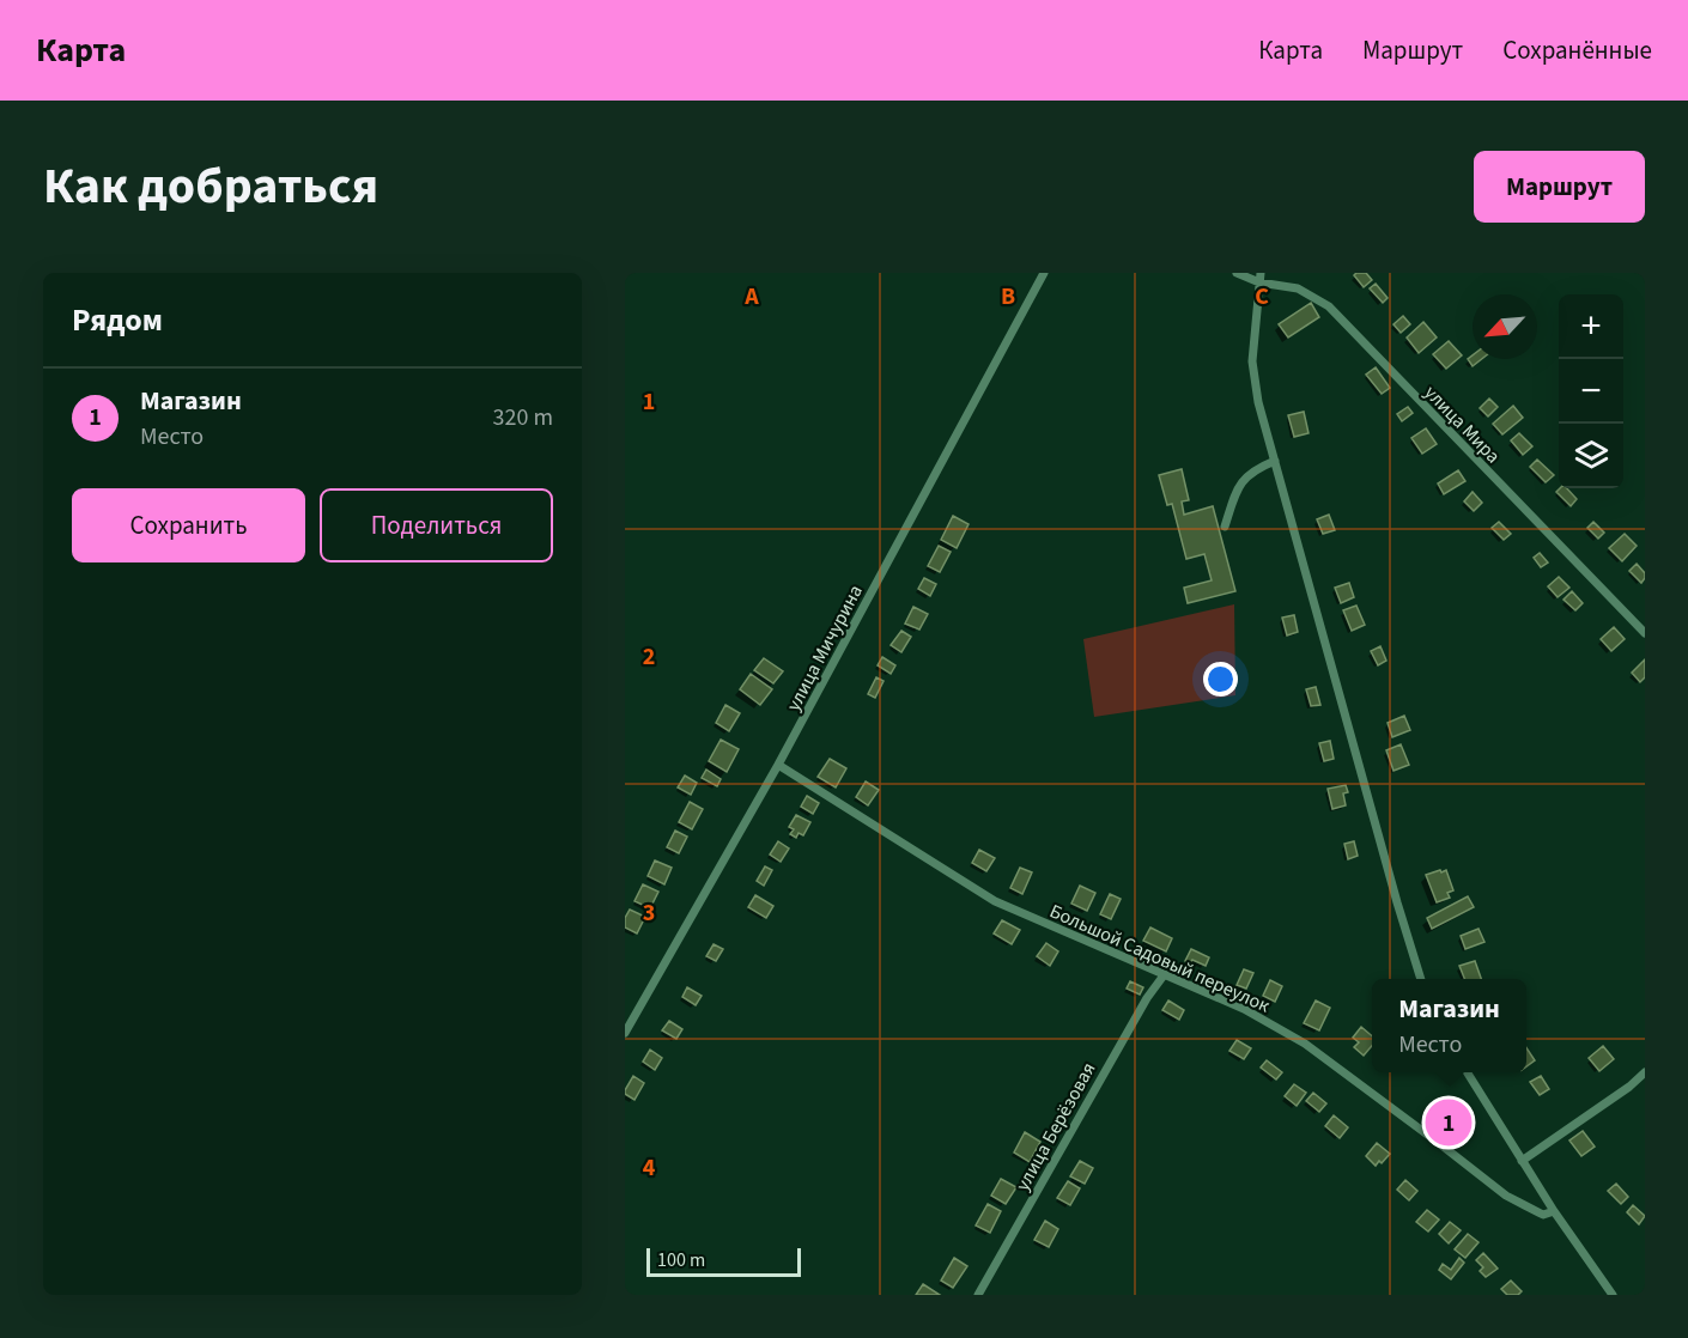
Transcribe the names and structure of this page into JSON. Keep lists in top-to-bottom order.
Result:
{
  "streets": {
    "street": [
      "улица Мира",
      "улица Мичурина",
      "Большой Садовый переулок",
      "улица Берёзовая"
    ]
  },
  "crossings": [
    ["улица Мичурина", "Большой Садовый переулок"],
    ["Большой Садовый переулок", "улица Берёзовая"]
  ],
  "scale_bar": "100 m",
  "north": "bottom left",
  "page": {
    "header": "Карта",
    "nav": ["Карта", "Маршрут", "Сохранённые"],
    "title": "Как добраться",
    "buttons": [
      "Маршрут",
      ["Сохранить", "Поделиться"]
    ],
    "heading": "Рядом",
    "map_buttons": ["+", "−"],
    "list": [
      {
        "mark": "1",
        "name": "Магазин",
        "note": "Место",
        "value": "320 m"
      }
    ],
    "popup": ["Магазин", "Место"],
    "pins": "1",
    "scale": "100 m"
  },
  "grid": {
    "columns": ["A", "B", "C"],
    "rows": [
      "1",
      "2",
      "3",
      "4"
    ]
  }
}
